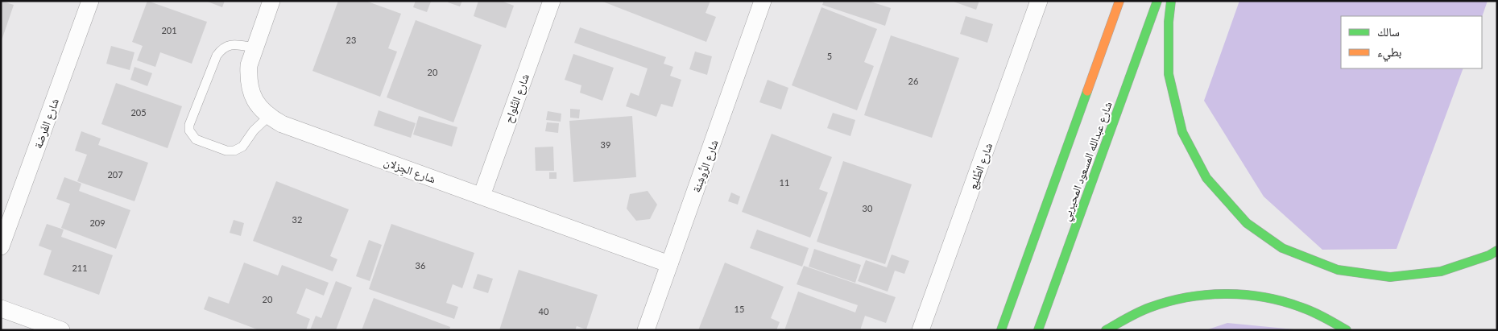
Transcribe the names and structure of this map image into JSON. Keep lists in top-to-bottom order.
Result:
{
  "streets": {
    "main road": ["شارع عبدالله المسعود المحيربي"],
    "street": [
      "شارع التِّلواح",
      "شارع الفَرضة",
      "شارع الرُّوشِنة",
      "شارع الطَّليع",
      "شارع الجِزلان"
    ]
  },
  "crossings": [
    ["شارع التِّلواح", "شارع الجِزلان"],
    ["شارع الرُّوشِنة", "شارع الجِزلان"]
  ],
  "house_numbers": [
    "201",
    "23",
    "5",
    "20",
    "26",
    "205",
    "39",
    "207",
    "11",
    "30",
    "32",
    "209",
    "36",
    "211",
    "20",
    "15",
    "40"
  ],
  "legend": ["سالك", "بطيء"]
}
